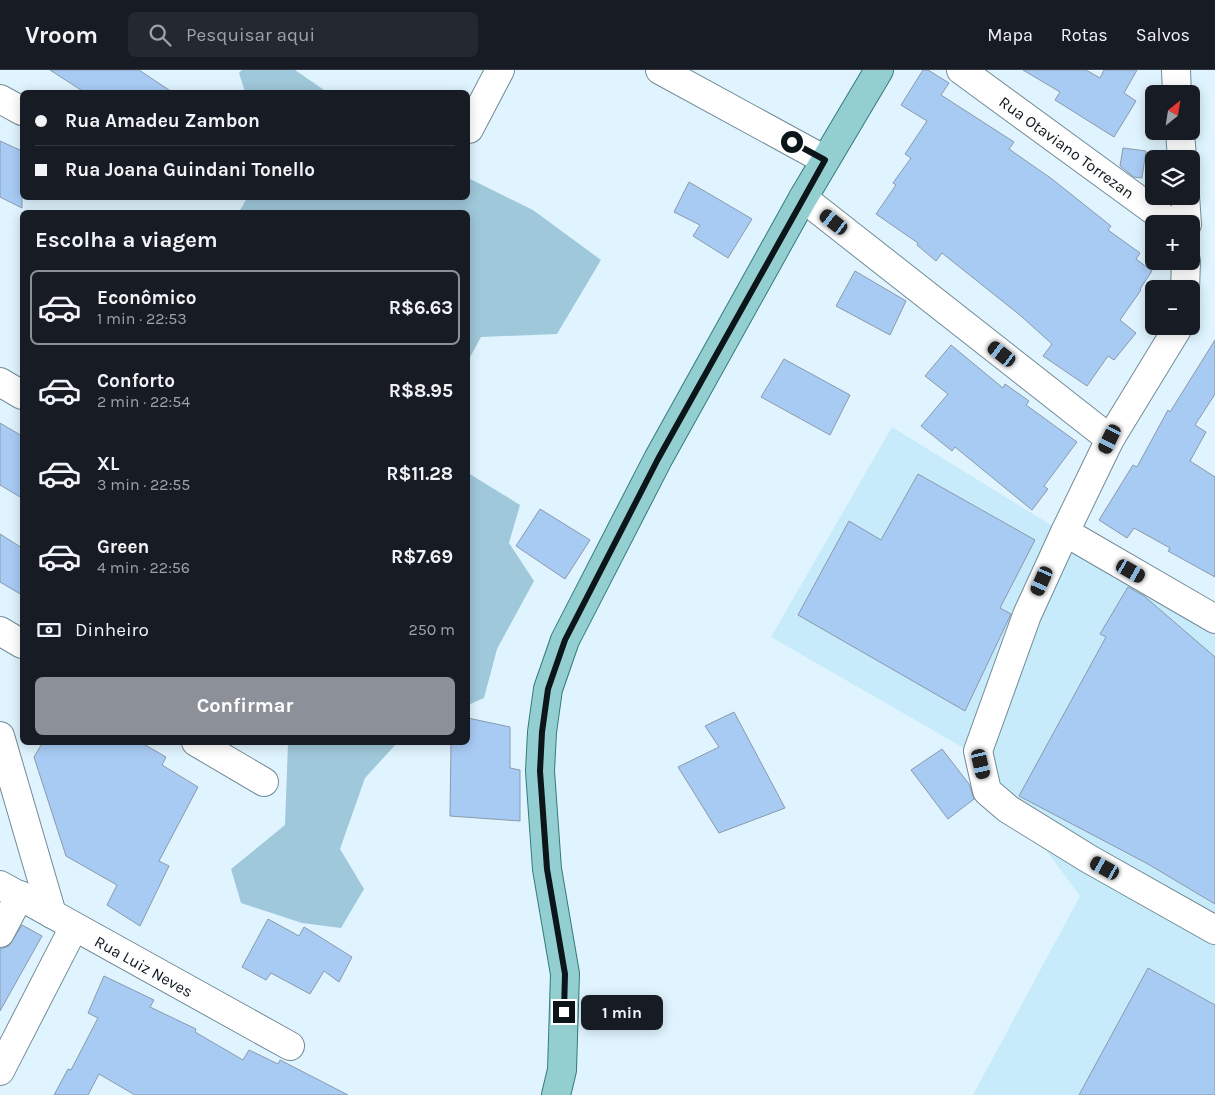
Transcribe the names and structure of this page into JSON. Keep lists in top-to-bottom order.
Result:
{
  "streets": {
    "street": ["Rua Otaviano Torrezan", "Rua Luiz Neves"]
  },
  "north": "top right",
  "page": {
    "header": "Vroom",
    "search": "Pesquisar aqui",
    "nav": ["Mapa", "Rotas", "Salvos"],
    "map_buttons": ["+", "−"],
    "banner": ["Rua Amadeu Zambon", "Rua Joana Guindani Tonello"],
    "heading": "Escolha a viagem",
    "list": [
      {
        "name": "Econômico",
        "note": "1 min · 22:53",
        "value": "R$6.63"
      },
      {
        "name": "Conforto",
        "note": "2 min · 22:54",
        "value": "R$8.95"
      },
      {
        "name": "XL",
        "note": "3 min · 22:55",
        "value": "R$11.28"
      },
      {
        "name": "Green",
        "note": "4 min · 22:56",
        "value": "R$7.69"
      }
    ],
    "pay": ["Dinheiro", "250 m"],
    "buttons": "Confirmar",
    "bubble": "1 min"
  }
}
